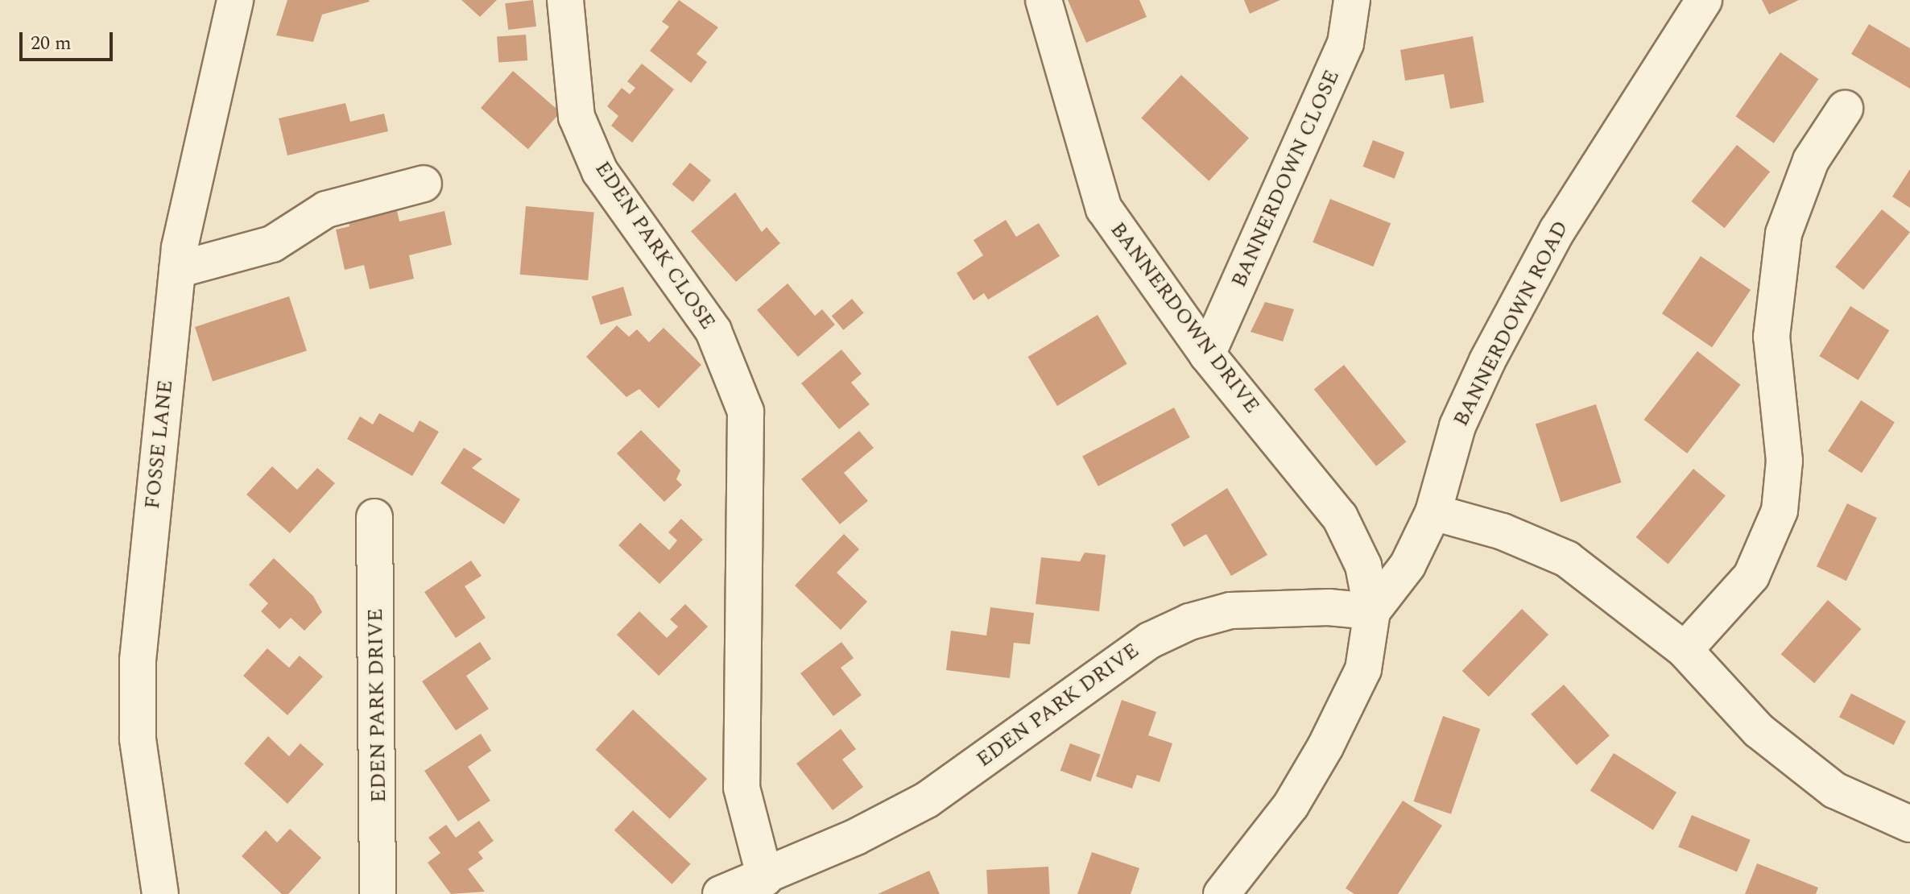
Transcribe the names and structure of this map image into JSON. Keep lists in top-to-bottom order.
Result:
{
  "streets": {
    "street": [
      "BANNERDOWN CLOSE",
      "EDEN PARK CLOSE",
      "BANNERDOWN DRIVE",
      "BANNERDOWN ROAD",
      "FOSSE LANE",
      "EDEN PARK DRIVE"
    ]
  },
  "crossings": [
    ["BANNERDOWN CLOSE", "BANNERDOWN DRIVE"],
    ["EDEN PARK CLOSE", "EDEN PARK DRIVE"],
    ["BANNERDOWN DRIVE", "BANNERDOWN ROAD"],
    ["BANNERDOWN DRIVE", "EDEN PARK DRIVE"],
    ["BANNERDOWN ROAD", "EDEN PARK DRIVE"]
  ],
  "scale_bar": "20 m"
}
